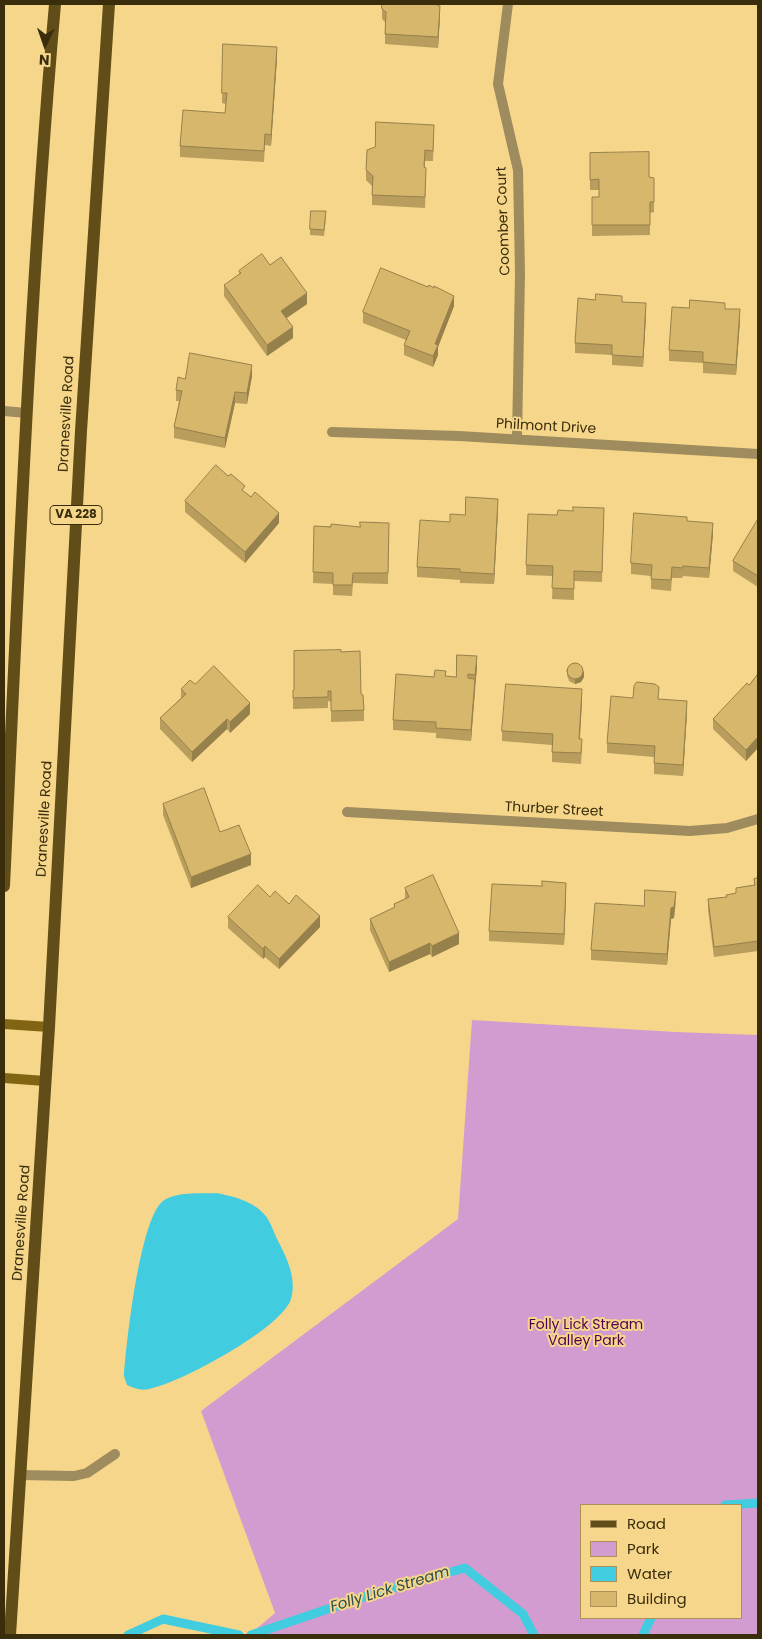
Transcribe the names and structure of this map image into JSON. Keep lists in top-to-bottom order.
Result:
{
  "streets": {
    "main road": ["Dranesville Road", "VA 228"],
    "street": ["Coomber Court", "Philmont Drive", "Thurber Street"]
  },
  "crossings": [
    ["Coomber Court", "Philmont Drive"]
  ],
  "water": ["Folly Lick Stream"],
  "parks": ["Folly Lick Stream Valley Park"],
  "legend": [
    "Road",
    "Park",
    "Water",
    "Building"
  ],
  "north": "bottom"
}
